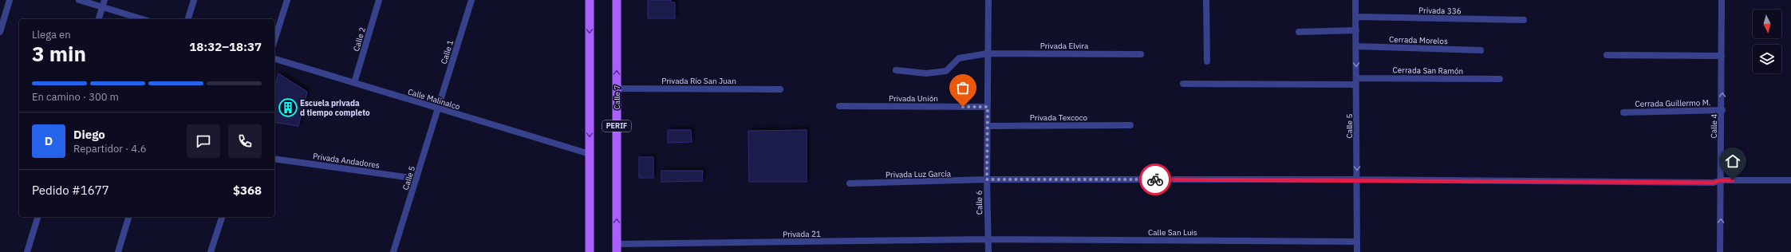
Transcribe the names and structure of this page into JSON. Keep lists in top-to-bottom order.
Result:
{
  "streets": {
    "main road": ["Calle 7", "PERIF"],
    "street": [
      "Privada 336",
      "Calle 2",
      "Cerrada Morelos",
      "Privada Elvira",
      "Calle 1",
      "Cerrada San Ramón",
      "Privada Río San Juan",
      "Privada Unión",
      "Calle Malinalco",
      "Cerrada Guillermo M.",
      "Privada Texcoco",
      "Calle 5",
      "Calle 4",
      "Privada Andadores",
      "Privada Luz García",
      "Calle 6",
      "Calle San Luis",
      "Privada 21"
    ]
  },
  "crossings": [
    ["Privada 336", "Calle 5"],
    ["Calle 2", "Calle Malinalco"],
    ["Cerrada Morelos", "Calle 5"],
    ["Privada Elvira", "Calle 6"],
    ["Calle 1", "Calle Malinalco"],
    ["Calle 1", "Calle 5"],
    ["Cerrada San Ramón", "Calle 5"],
    ["Privada Río San Juan", "Calle 7"],
    ["Calle 7", "Privada 21"],
    ["Privada Unión", "Calle 6"],
    ["Calle Malinalco", "Calle 5"],
    ["Cerrada Guillermo M.", "Calle 4"],
    ["Privada Texcoco", "Calle 6"],
    ["Calle 5", "Privada Andadores"],
    ["Calle 5", "Privada Luz García"],
    ["Calle 5", "Calle San Luis"],
    ["Calle 4", "Privada Luz García"],
    ["Privada Luz García", "Calle 6"],
    ["Calle 6", "Calle San Luis"],
    ["Calle 6", "Privada 21"],
    ["Calle San Luis", "Privada 21"]
  ],
  "one_way": ["Calle 4"],
  "places": {
    "building": ["Escuela privada d tiempo completo"]
  },
  "north": "bottom",
  "page": {
    "heading": ["3 min", "Llega en", "18:32–18:37"],
    "panel": [
      "Diego",
      "Repartidor · 4.6",
      "Pedido #1677",
      "$368"
    ],
    "bar": "En camino · 300 m",
    "round": "D"
  }
}
